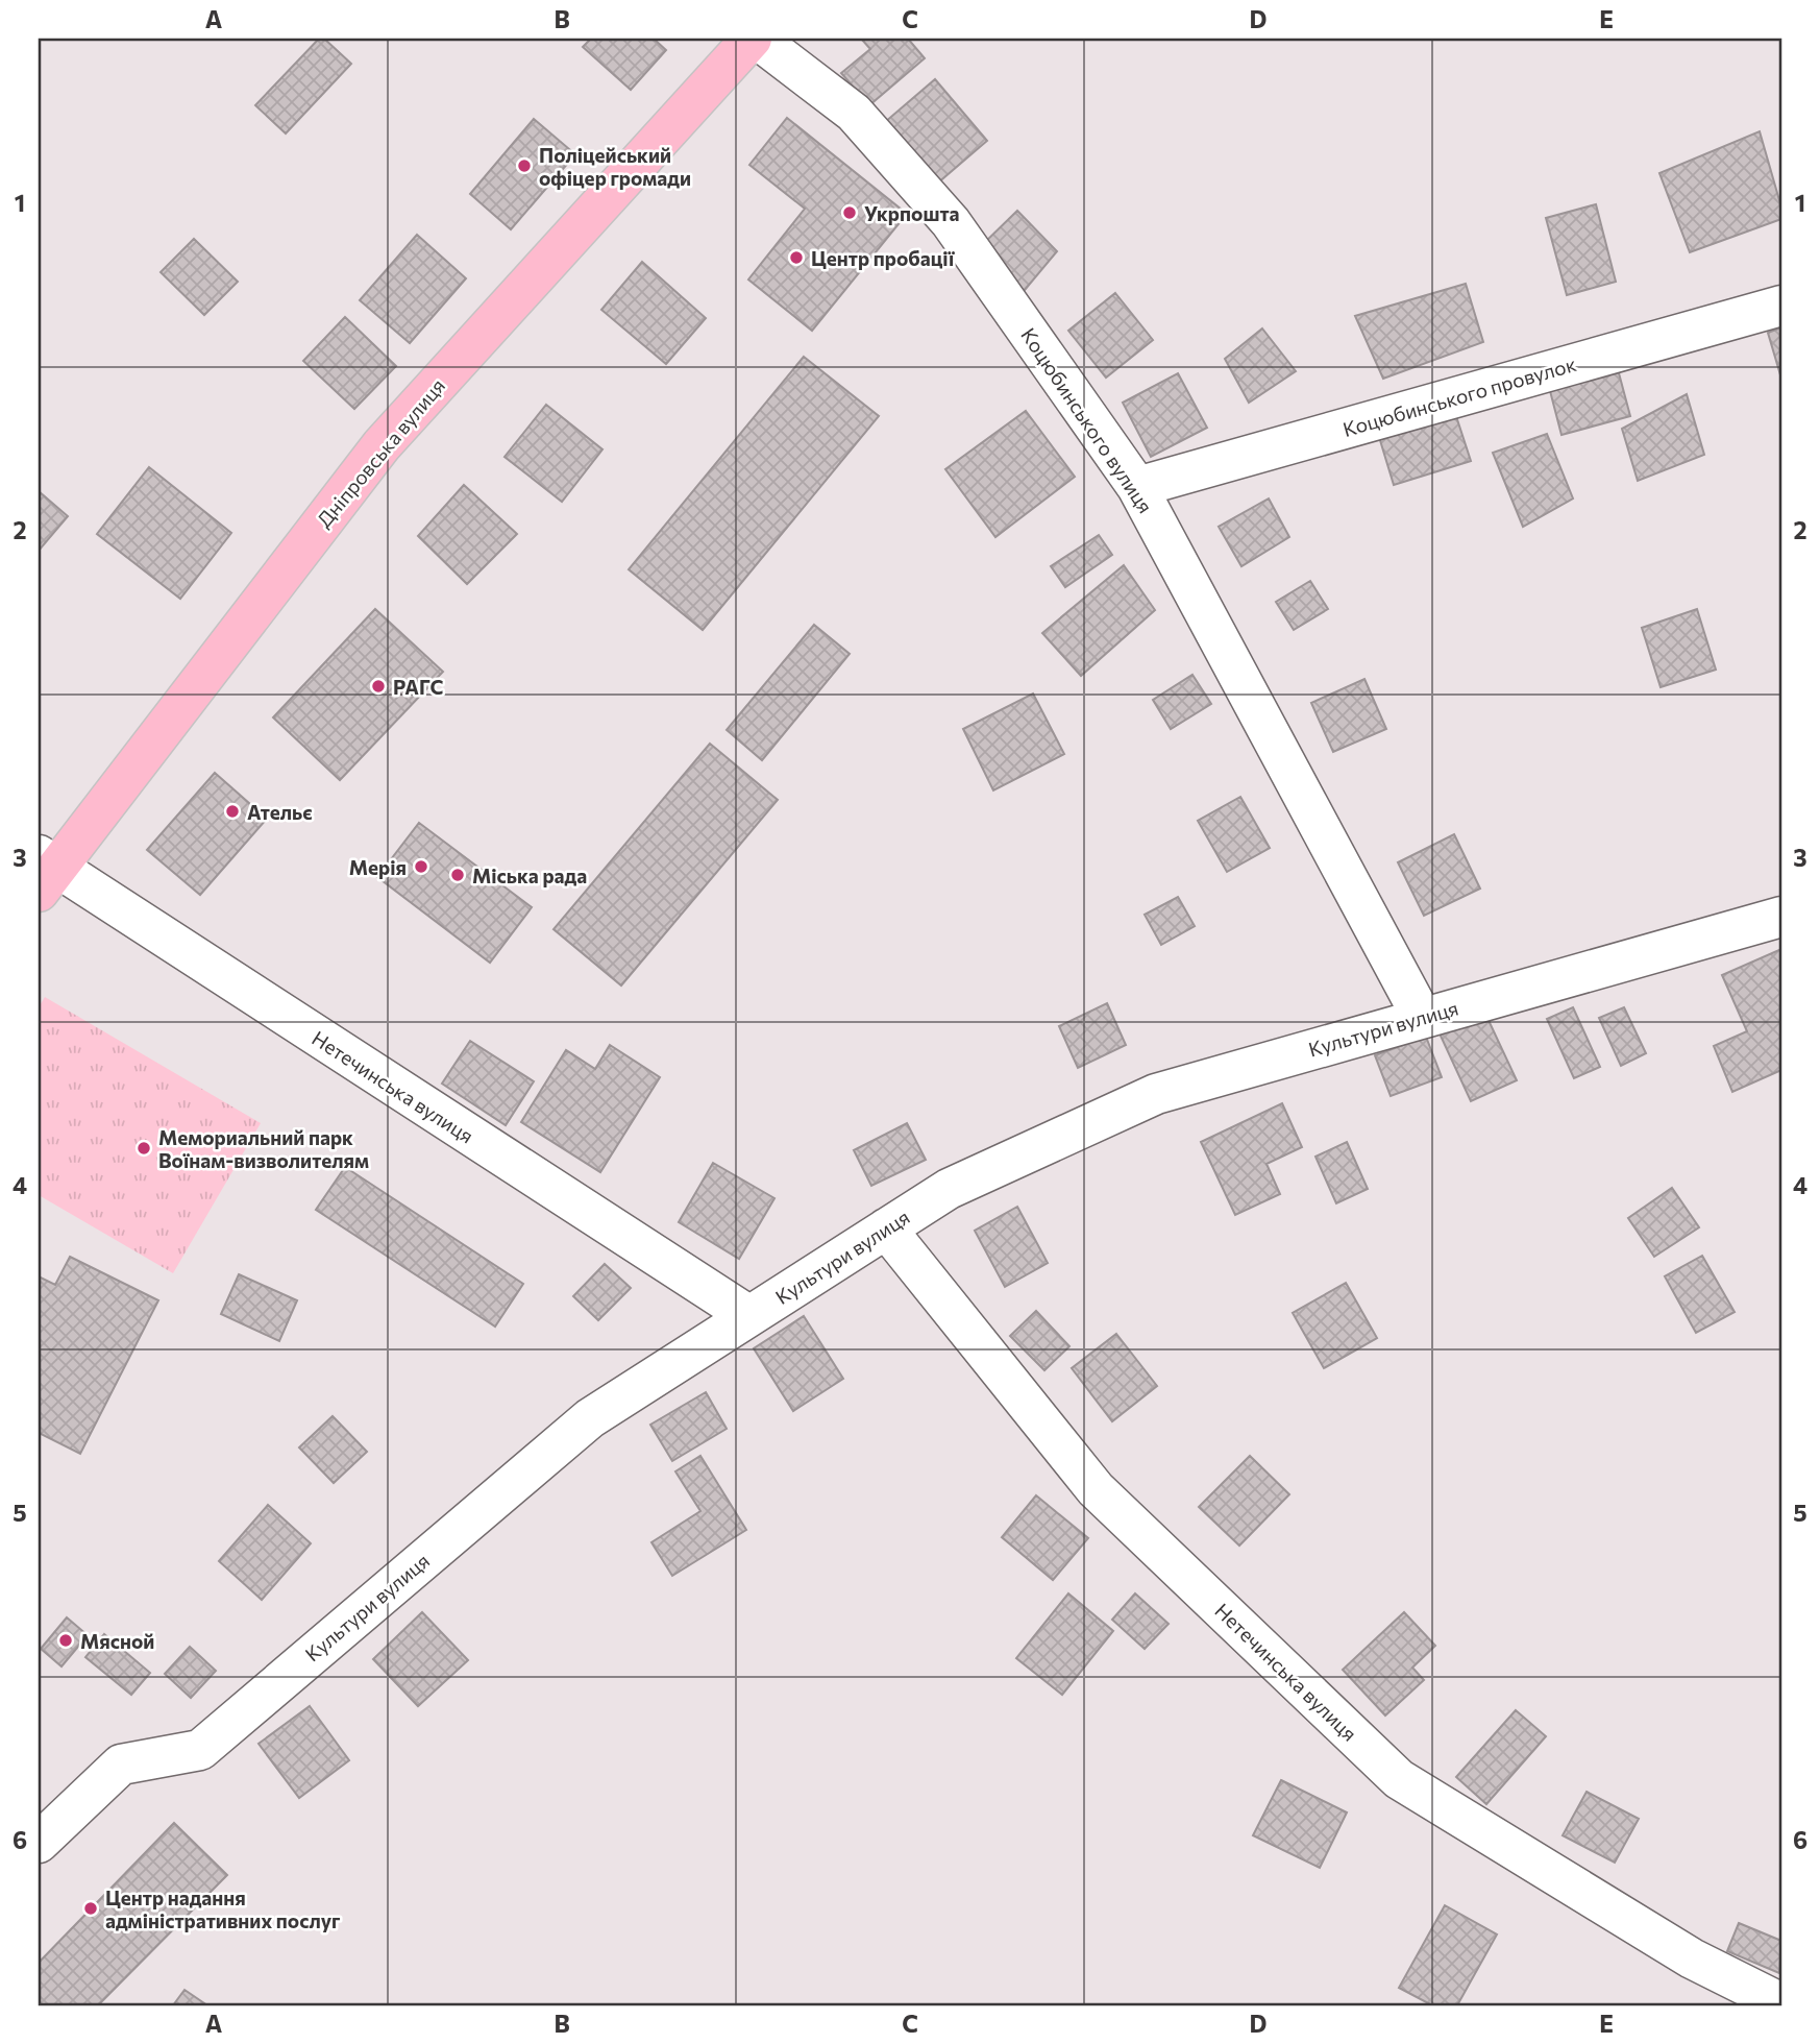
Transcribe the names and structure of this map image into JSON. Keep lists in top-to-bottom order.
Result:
{
  "streets": {
    "highway": ["Дніпровська вулиця"],
    "street": [
      "Коцюбинського провулок",
      "Коцюбинського вулиця",
      "Культури вулиця",
      "Нетечинська вулиця"
    ]
  },
  "crossings": [
    ["Коцюбинського провулок", "Коцюбинського вулиця"],
    ["Коцюбинського вулиця", "Культури вулиця"],
    ["Дніпровська вулиця", "Нетечинська вулиця"],
    ["Культури вулиця", "Нетечинська вулиця"]
  ],
  "places": [
    "Поліцейський офіцер громади",
    "Укрпошта",
    "Центр пробації",
    "РАГС",
    "Ательє",
    "Мерія",
    "Міська рада",
    "Мемориальний парк Воїнам-визволителям",
    "Мясной",
    "Центр надання адміністративних послуг"
  ],
  "grid": {
    "columns": [
      "A",
      "B",
      "C",
      "D",
      "E"
    ],
    "rows": [
      "1",
      "2",
      "3",
      "4",
      "5",
      "6"
    ]
  }
}
